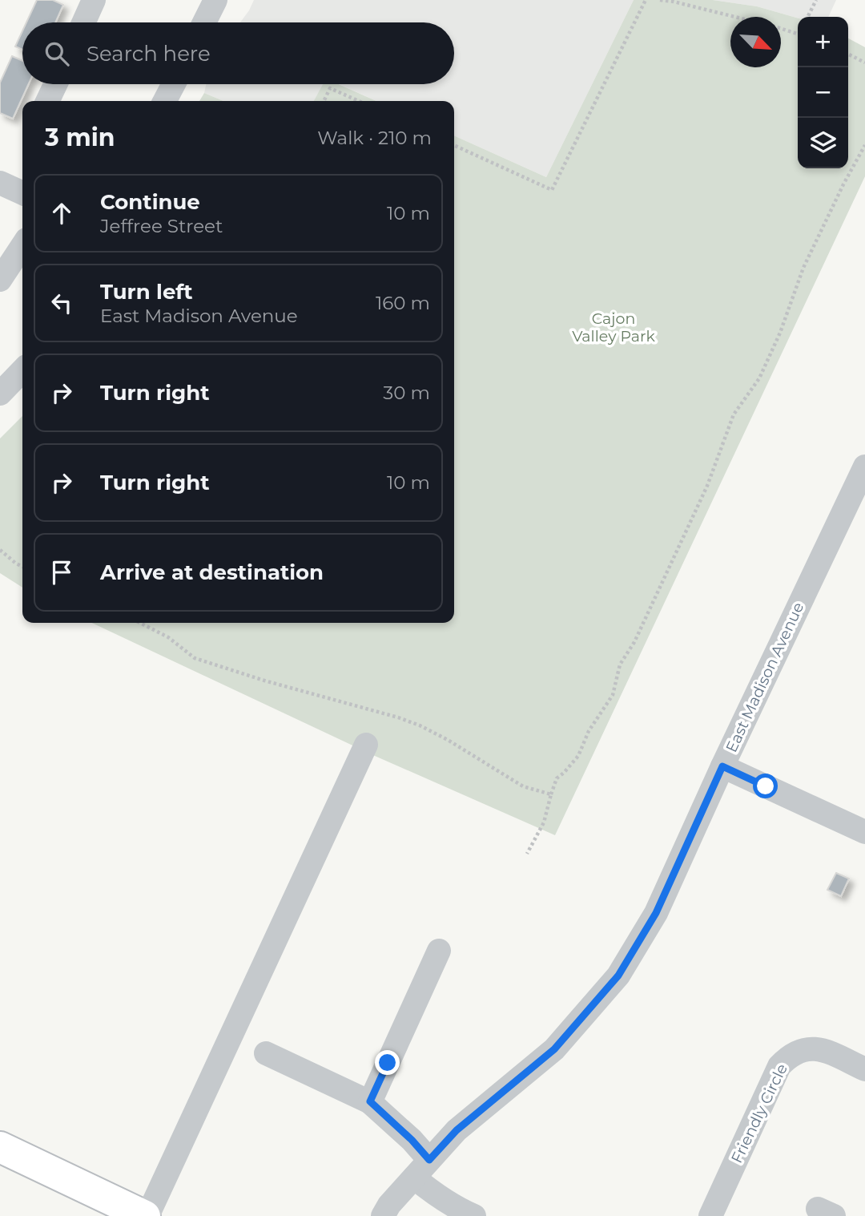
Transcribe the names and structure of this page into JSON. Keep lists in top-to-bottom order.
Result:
{
  "streets": {
    "street": ["East Madison Avenue", "Friendly Circle"]
  },
  "parks": ["Cajon Valley Park"],
  "north": "bottom right",
  "page": {
    "map_buttons": ["+", "−"],
    "search": "Search here",
    "heading": ["3 min", "Walk · 210 m"],
    "list": [
      ["Continue", "Jeffree Street", "10 m"],
      ["Turn left", "East Madison Avenue", "160 m"],
      ["Turn right", "30 m"],
      ["Turn right", "10 m"],
      "Arrive at destination"
    ]
  }
}
